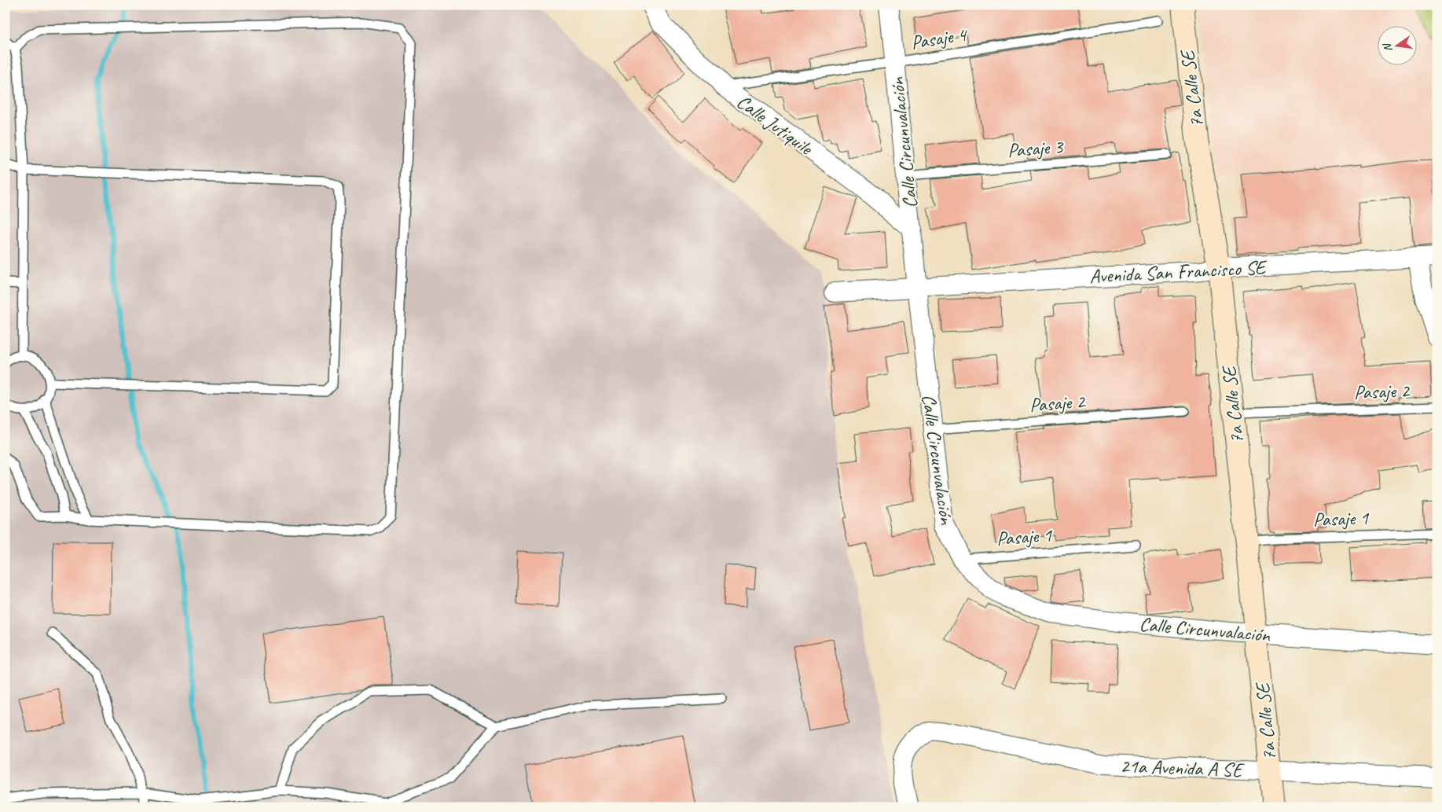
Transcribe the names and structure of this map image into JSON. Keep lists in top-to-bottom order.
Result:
{
  "streets": {
    "street": [
      "7a Calle SE",
      "Calle Jutiquile",
      "Calle Circunvalación",
      "Avenida San Francisco SE",
      "21a Avenida A SE"
    ],
    "lane": [
      "Pasaje 4",
      "Pasaje 3",
      "Pasaje 2",
      "Pasaje 1"
    ]
  },
  "crossings": [
    ["Pasaje 4", "Calle Jutiquile"],
    ["Pasaje 4", "Calle Circunvalación"],
    ["7a Calle SE", "Calle Circunvalación"],
    ["7a Calle SE", "Avenida San Francisco SE"],
    ["7a Calle SE", "Pasaje 2"],
    ["7a Calle SE", "Pasaje 1"],
    ["7a Calle SE", "21a Avenida A SE"],
    ["Calle Jutiquile", "Calle Circunvalación"],
    ["Calle Circunvalación", "Pasaje 3"],
    ["Calle Circunvalación", "Avenida San Francisco SE"],
    ["Calle Circunvalación", "Pasaje 2"],
    ["Calle Circunvalación", "Pasaje 1"]
  ],
  "north": "left"
}
